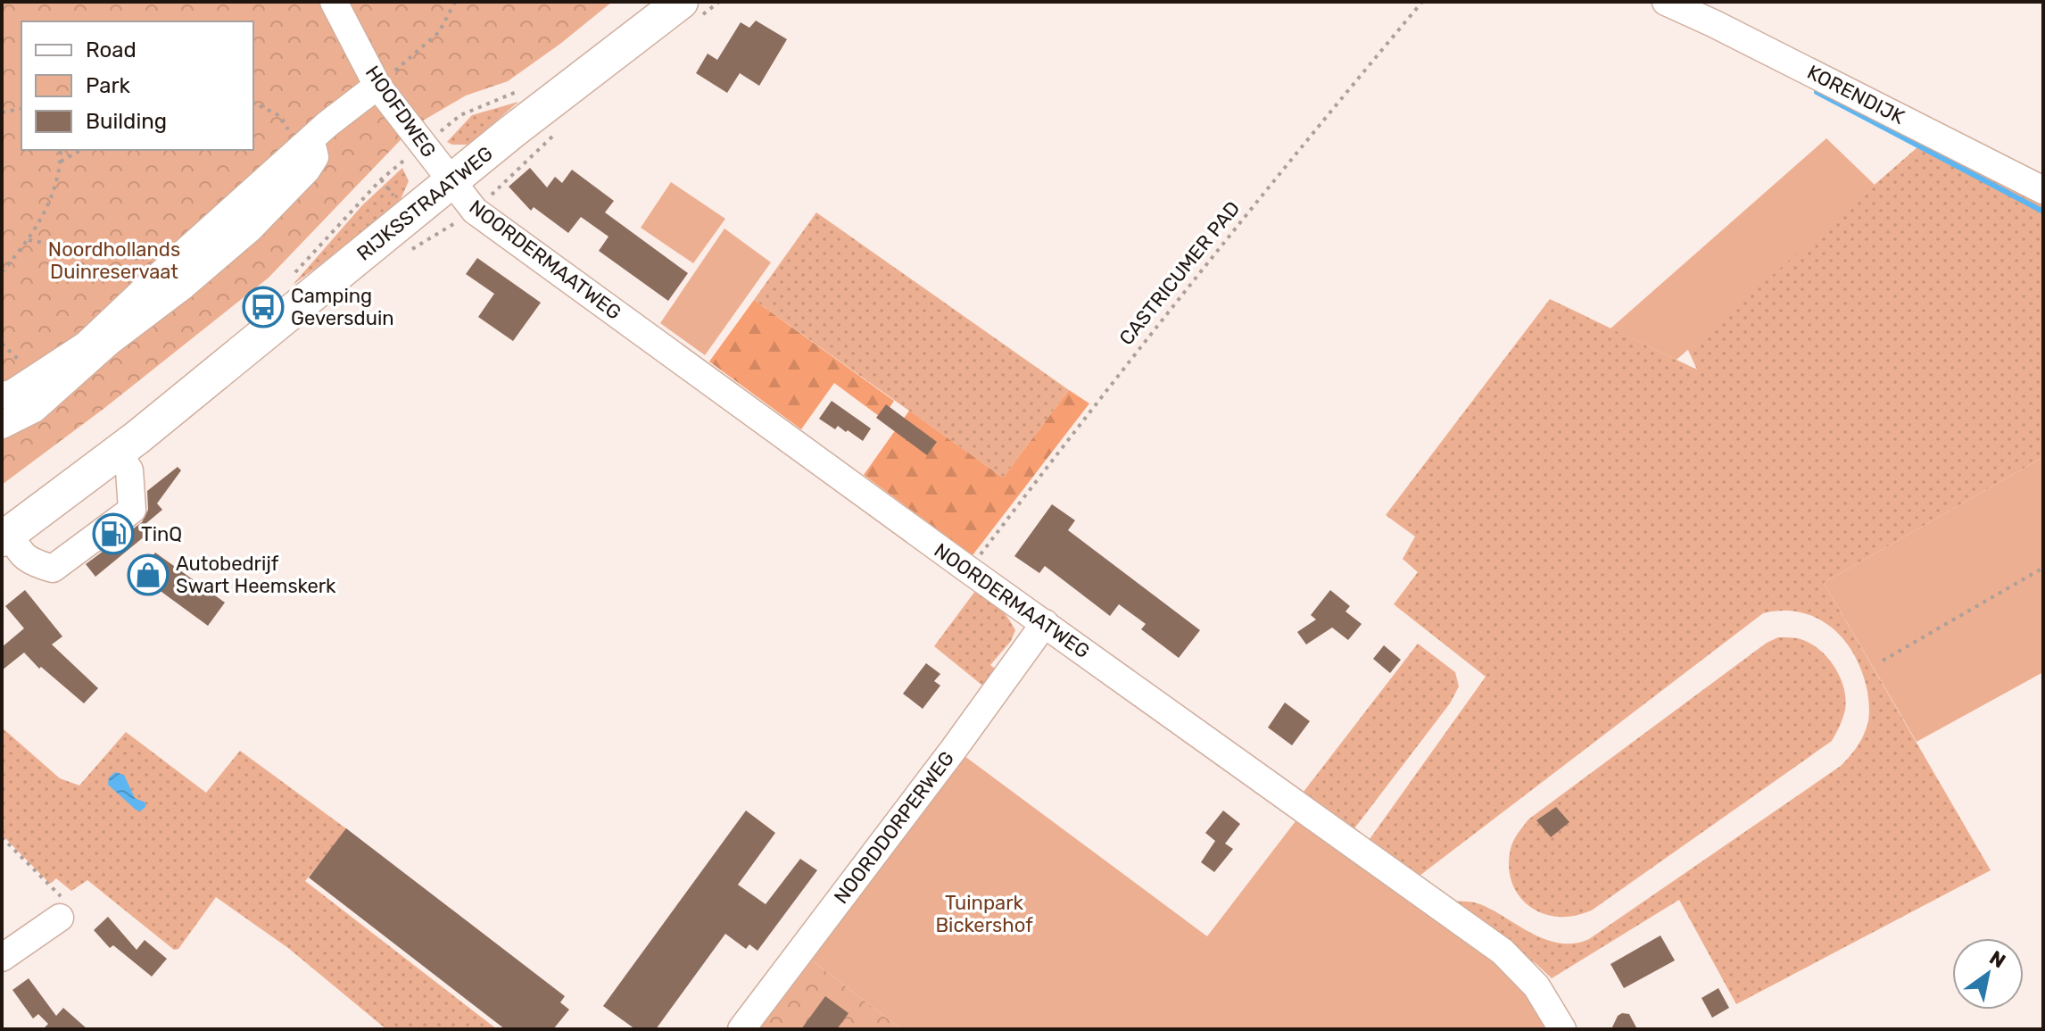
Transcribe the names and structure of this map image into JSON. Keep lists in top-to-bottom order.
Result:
{
  "streets": {
    "main road": ["RIJKSSTRAATWEG"],
    "street": [
      "KORENDIJK",
      "HOOFDWEG",
      "NOORDERMAATWEG",
      "NOORDDORPERWEG"
    ],
    "path": ["CASTRICUMER PAD"]
  },
  "crossings": [
    ["HOOFDWEG", "RIJKSSTRAATWEG"],
    ["HOOFDWEG", "NOORDERMAATWEG"],
    ["RIJKSSTRAATWEG", "NOORDERMAATWEG"],
    ["NOORDERMAATWEG", "CASTRICUMER PAD"],
    ["NOORDERMAATWEG", "NOORDDORPERWEG"]
  ],
  "parks": ["Noordhollands Duinreservaat", "Tuinpark Bickershof"],
  "places": {
    "bus stop": ["Camping Geversduin"],
    "fuel station": ["TinQ"],
    "shop": ["Autobedrijf Swart Heemskerk"]
  },
  "legend": ["Road", "Park", "Building"],
  "north": "top right"
}
